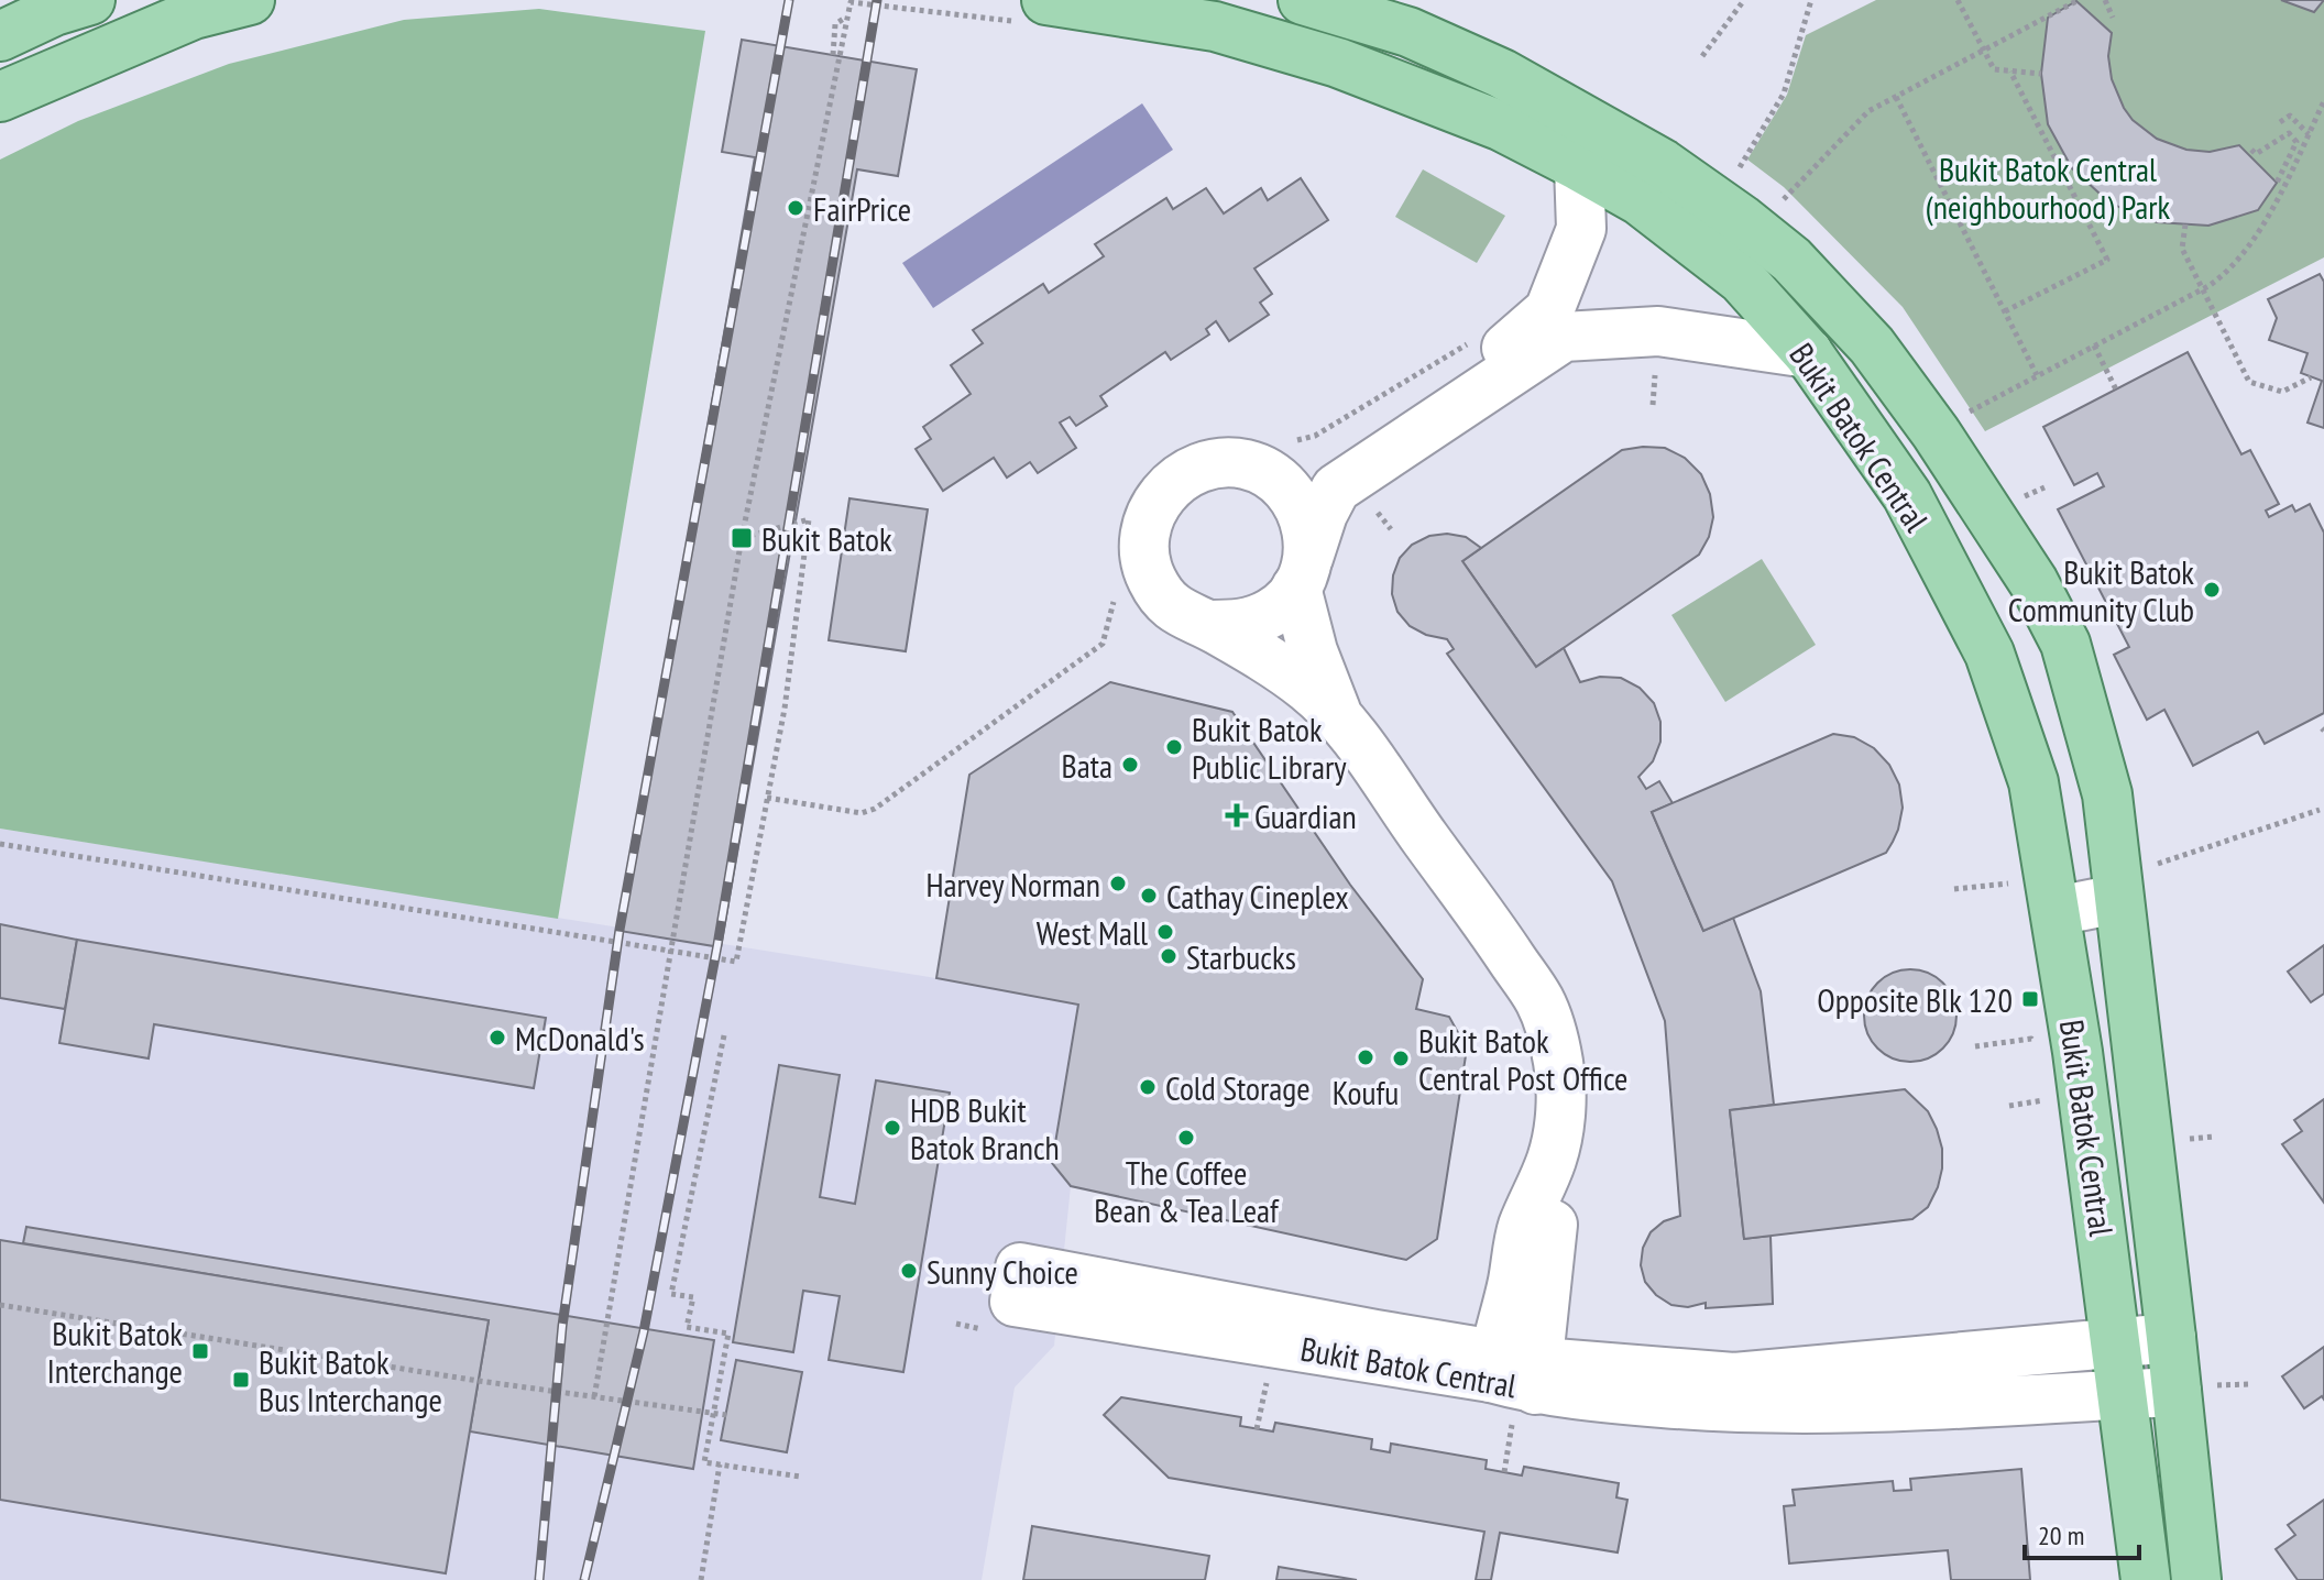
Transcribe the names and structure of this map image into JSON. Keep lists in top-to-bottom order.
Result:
{
  "streets": {
    "main road": ["Bukit Batok Central"]
  },
  "parks": ["Bukit Batok Central (neighbourhood) Park"],
  "places": {
    "other": [
      "FairPrice",
      "Bukit Batok Community Club",
      "Bukit Batok Public Library",
      "Bata",
      "Harvey Norman",
      "Cathay Cineplex",
      "West Mall",
      "Starbucks",
      "McDonald's",
      "Koufu",
      "Bukit Batok Central Post Office",
      "Cold Storage",
      "HDB Bukit Batok Branch",
      "The Coffee Bean & Tea Leaf",
      "Sunny Choice"
    ],
    "transit": [
      "Bukit Batok",
      "Opposite Blk 120",
      "Bukit Batok Interchange",
      "Bukit Batok Bus Interchange"
    ],
    "health": ["Guardian"]
  },
  "scale_bar": "20 m"
}
